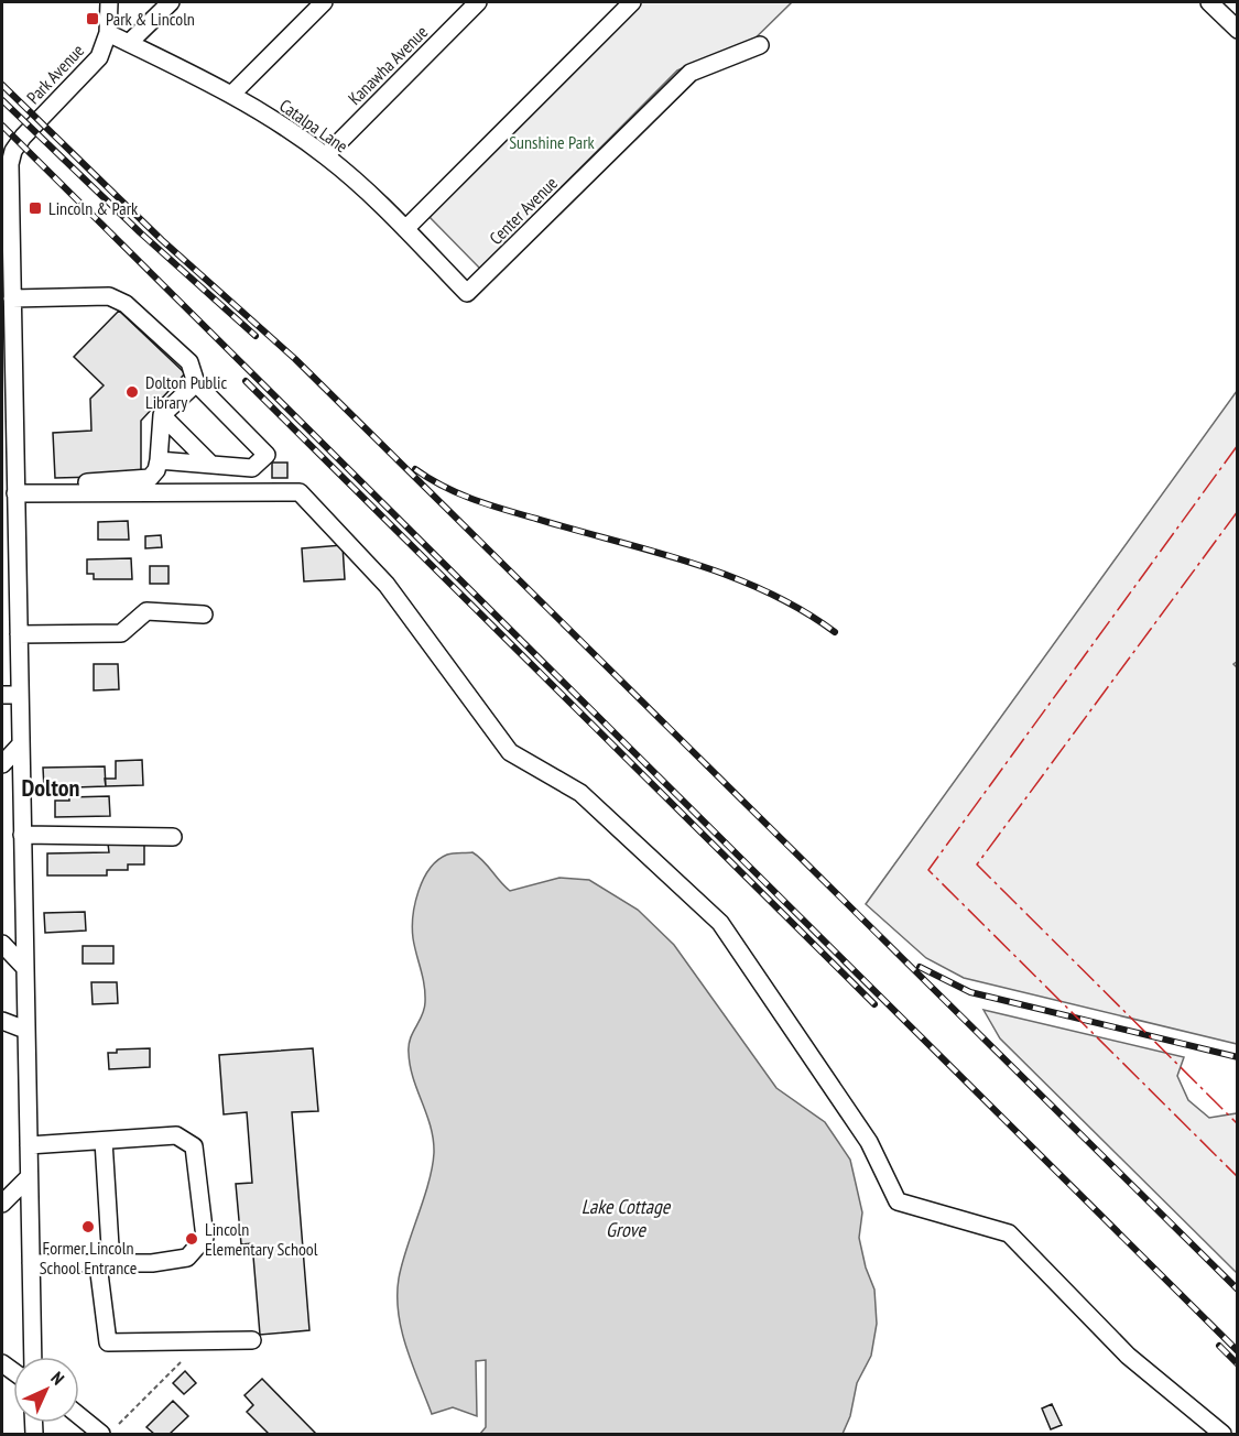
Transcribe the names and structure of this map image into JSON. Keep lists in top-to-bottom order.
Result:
{
  "streets": {
    "street": [
      "Kanawha Avenue",
      "Park Avenue",
      "Catalpa Lane",
      "Center Avenue"
    ]
  },
  "crossings": [
    ["Kanawha Avenue", "Catalpa Lane"],
    ["Park Avenue", "Catalpa Lane"],
    ["Catalpa Lane", "Center Avenue"]
  ],
  "districts": ["Dolton"],
  "water": ["Lake Cottage Grove"],
  "parks": ["Sunshine Park"],
  "places": {
    "transit": ["Park & Lincoln", "Lincoln & Park"],
    "other": ["Dolton Public Library", "Former Lincoln School Entrance", "Lincoln Elementary School"]
  },
  "north": "top right"
}
